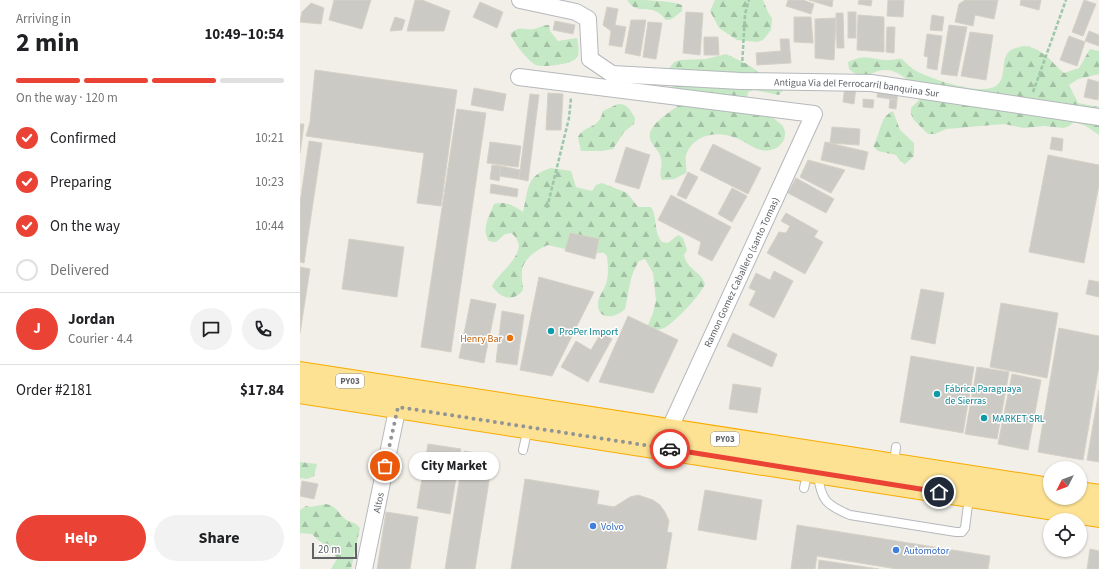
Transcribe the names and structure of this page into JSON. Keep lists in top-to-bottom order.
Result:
{
  "streets": {
    "highway": ["PY03"],
    "street": ["Antigua Via del Ferrocarril banquina Sur", "Ramon Gomez Caballero (santo Tomas)", "Altos"]
  },
  "crossings": [
    ["Ramon Gomez Caballero (santo Tomas)", "PY03"],
    ["PY03", "Altos"]
  ],
  "places": [
    "ProPer Import",
    "Henry Bar",
    "Fábrica Paraguaya de Sierras",
    "MARKET SRL",
    "City Market",
    "Volvo",
    "Automotor"
  ],
  "scale_bar": "20 m",
  "north": "bottom left",
  "page": {
    "heading": ["2 min", "Arriving in", "10:49–10:54"],
    "panel": [
      "Jordan",
      "Courier · 4.4",
      "Order #2181",
      "$17.84"
    ],
    "bar": "On the way · 120 m",
    "list": [
      ["Confirmed", "10:21"],
      ["Preparing", "10:23"],
      ["On the way", "10:44"],
      "Delivered"
    ],
    "round": "J",
    "bubble": "City Market",
    "buttons": ["Help", "Share"],
    "scale": "20 m"
  }
}
